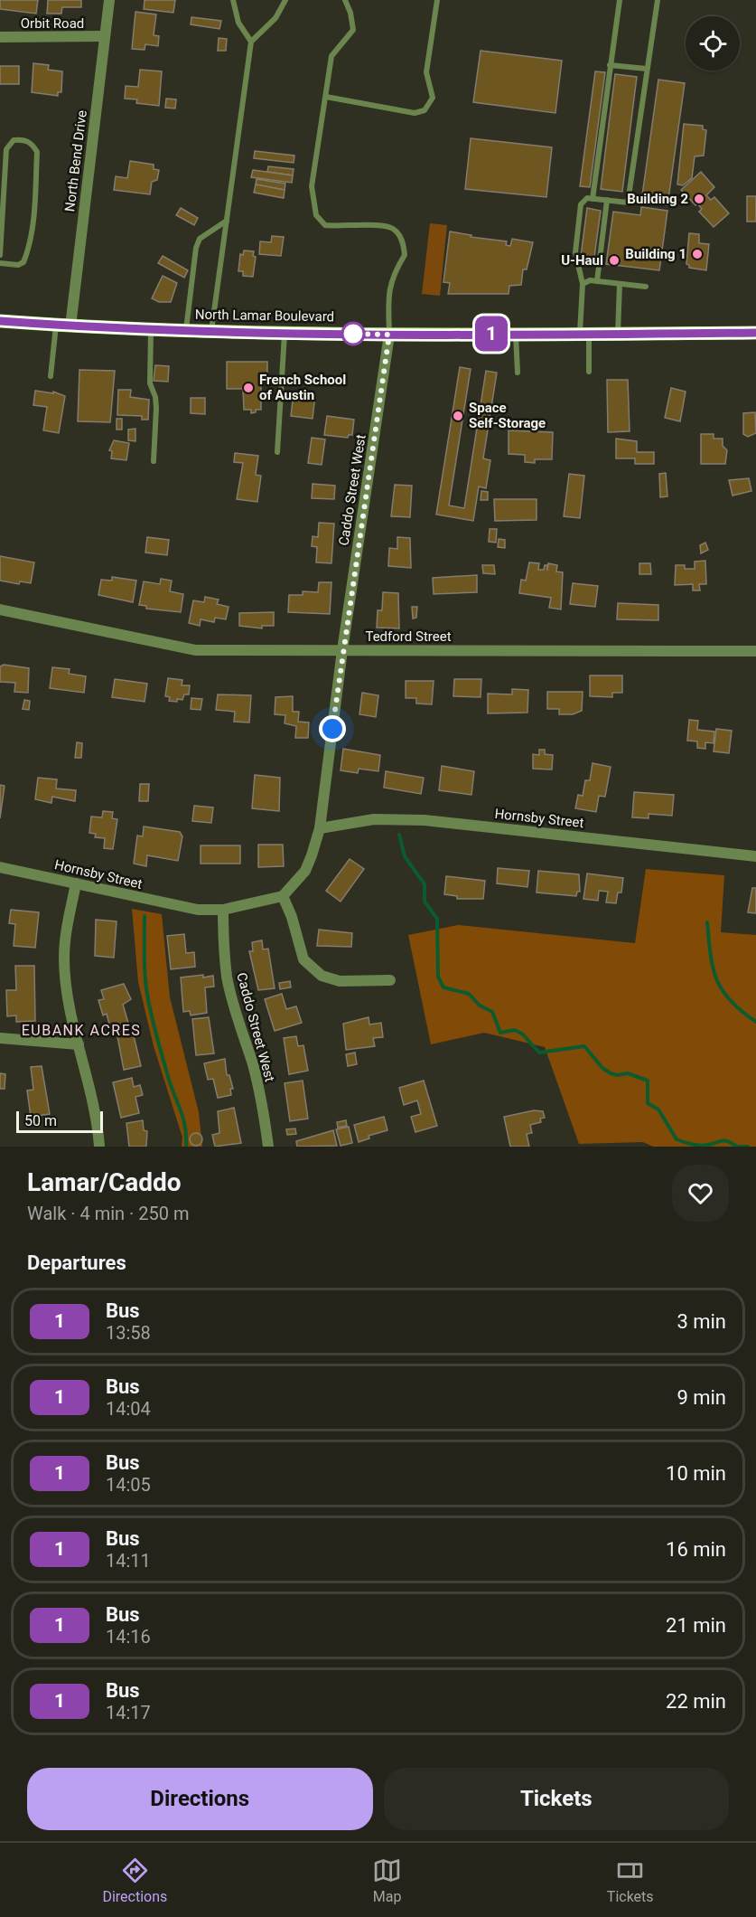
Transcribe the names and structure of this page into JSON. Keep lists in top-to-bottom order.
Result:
{
  "streets": {
    "main road": ["North Lamar Boulevard"],
    "street": [
      "Orbit Road",
      "North Bend Drive",
      "Caddo Street West",
      "Tedford Street",
      "Hornsby Street"
    ]
  },
  "crossings": [
    ["Orbit Road", "North Bend Drive"],
    ["North Bend Drive", "North Lamar Boulevard"],
    ["North Lamar Boulevard", "Caddo Street West"],
    ["Caddo Street West", "Tedford Street"],
    ["Caddo Street West", "Hornsby Street"]
  ],
  "districts": ["EUBANK ACRES"],
  "places": [
    "Building 2",
    "Building 1",
    "U-Haul",
    "French School of Austin",
    "Space Self-Storage"
  ],
  "lines": ["bus line 1"],
  "scale_bar": "50 m",
  "page": {
    "on_map": "1",
    "scale": "50 m",
    "heading": [
      ["Lamar/Caddo", "Walk · 4 min · 250 m"],
      "Departures"
    ],
    "list": [
      {
        "mark": "1",
        "name": "Bus",
        "note": "13:58",
        "value": "3 min"
      },
      {
        "mark": "1",
        "name": "Bus",
        "note": "14:04",
        "value": "9 min"
      },
      {
        "mark": "1",
        "name": "Bus",
        "note": "14:05",
        "value": "10 min"
      },
      {
        "mark": "1",
        "name": "Bus",
        "note": "14:11",
        "value": "16 min"
      },
      {
        "mark": "1",
        "name": "Bus",
        "note": "14:16",
        "value": "21 min"
      },
      {
        "mark": "1",
        "name": "Bus",
        "note": "14:17",
        "value": "22 min"
      }
    ],
    "buttons": ["Directions", "Tickets"],
    "tabs": ["Directions", "Map", "Tickets"]
  }
}
